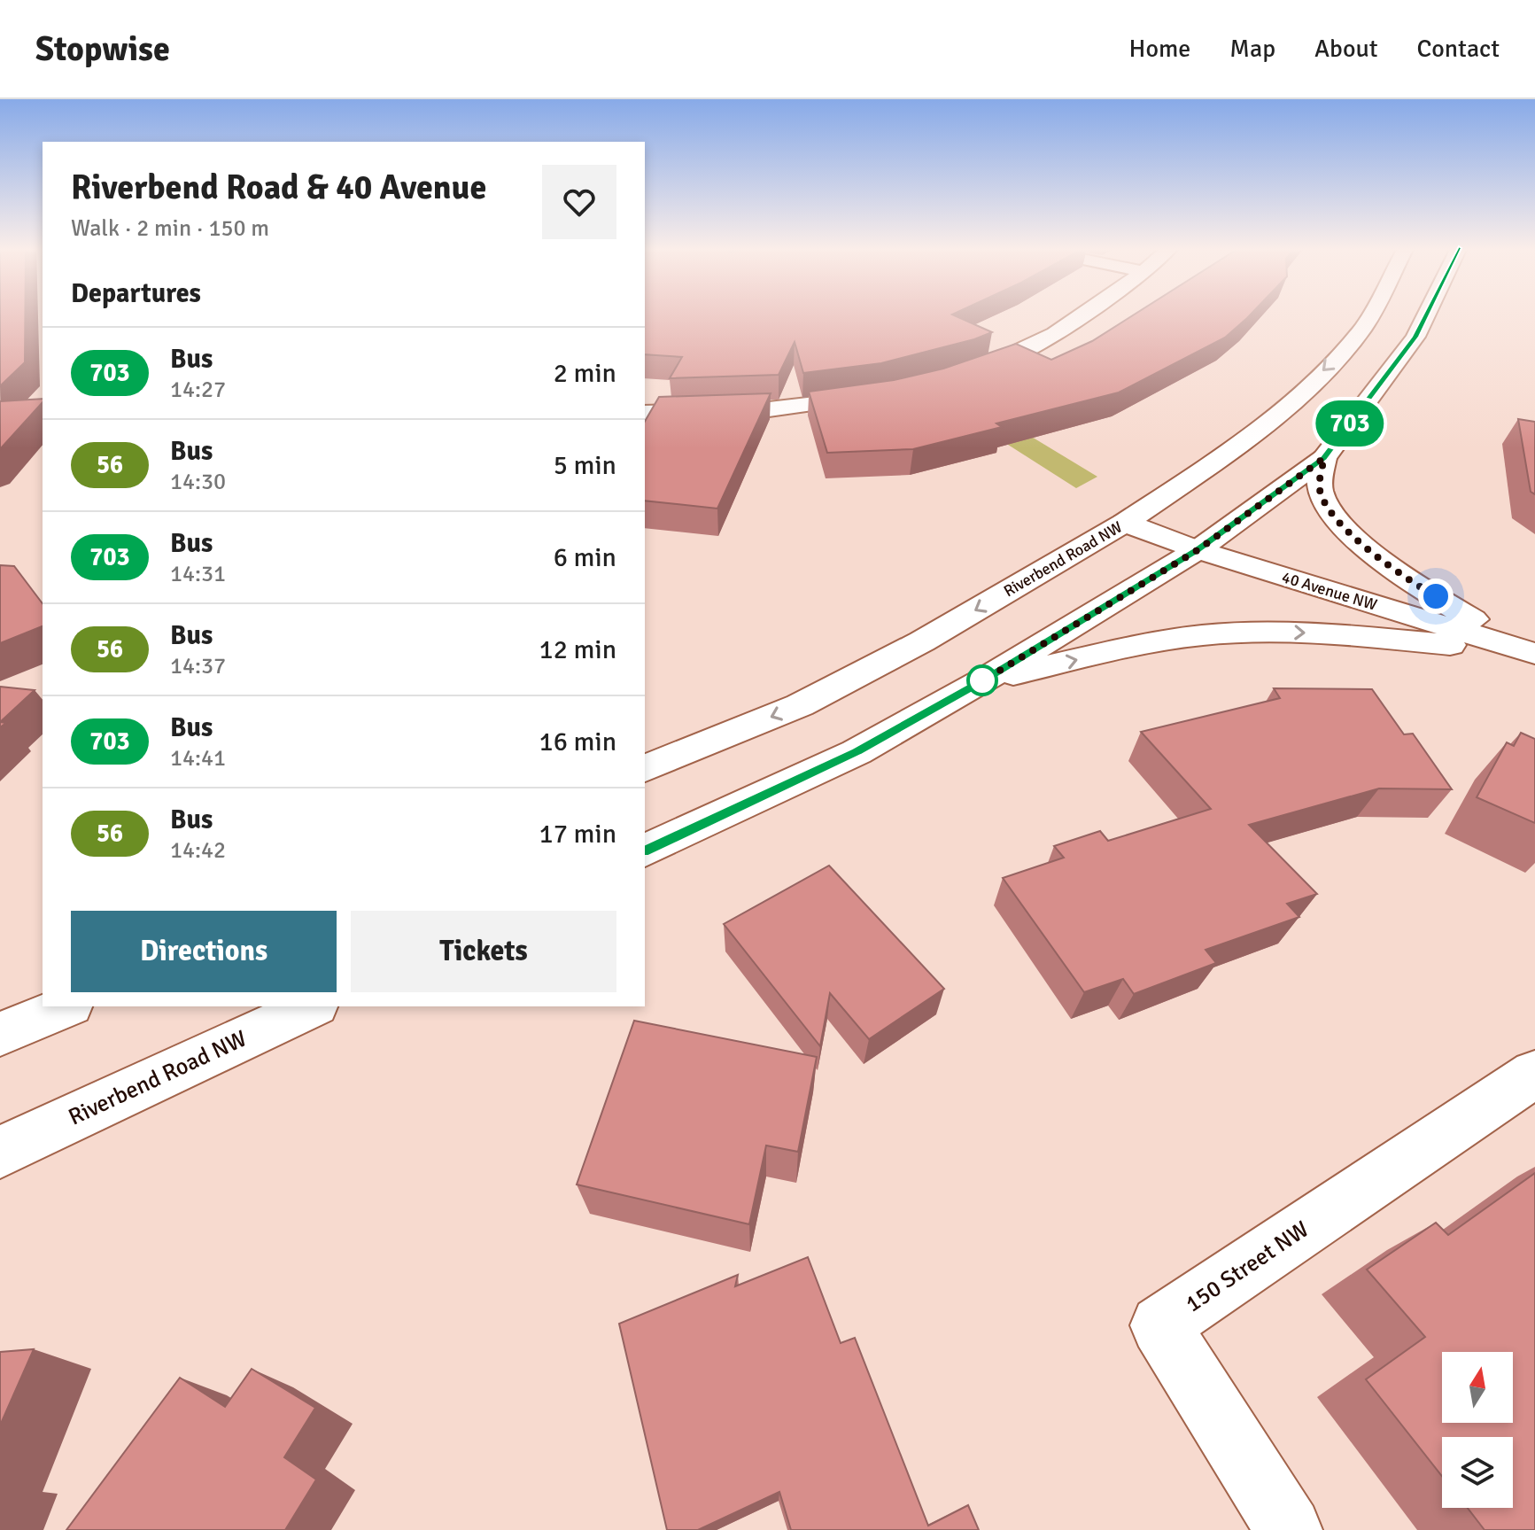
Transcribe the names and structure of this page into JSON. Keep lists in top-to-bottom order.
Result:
{
  "streets": {
    "street": ["Riverbend Road NW", "40 Avenue NW", "150 Street NW"]
  },
  "crossings": [
    ["Riverbend Road NW", "40 Avenue NW"]
  ],
  "lines": ["bus line 703"],
  "north": "top",
  "page": {
    "header": "Stopwise",
    "nav": [
      "Home",
      "Map",
      "About",
      "Contact"
    ],
    "on_map": "703",
    "heading": [
      ["Riverbend Road & 40 Avenue", "Walk · 2 min · 150 m"],
      "Departures"
    ],
    "list": [
      {
        "mark": "703",
        "name": "Bus",
        "note": "14:27",
        "value": "2 min"
      },
      {
        "mark": "56",
        "name": "Bus",
        "note": "14:30",
        "value": "5 min"
      },
      {
        "mark": "703",
        "name": "Bus",
        "note": "14:31",
        "value": "6 min"
      },
      {
        "mark": "56",
        "name": "Bus",
        "note": "14:37",
        "value": "12 min"
      },
      {
        "mark": "703",
        "name": "Bus",
        "note": "14:41",
        "value": "16 min"
      },
      {
        "mark": "56",
        "name": "Bus",
        "note": "14:42",
        "value": "17 min"
      }
    ],
    "buttons": ["Directions", "Tickets"]
  }
}
